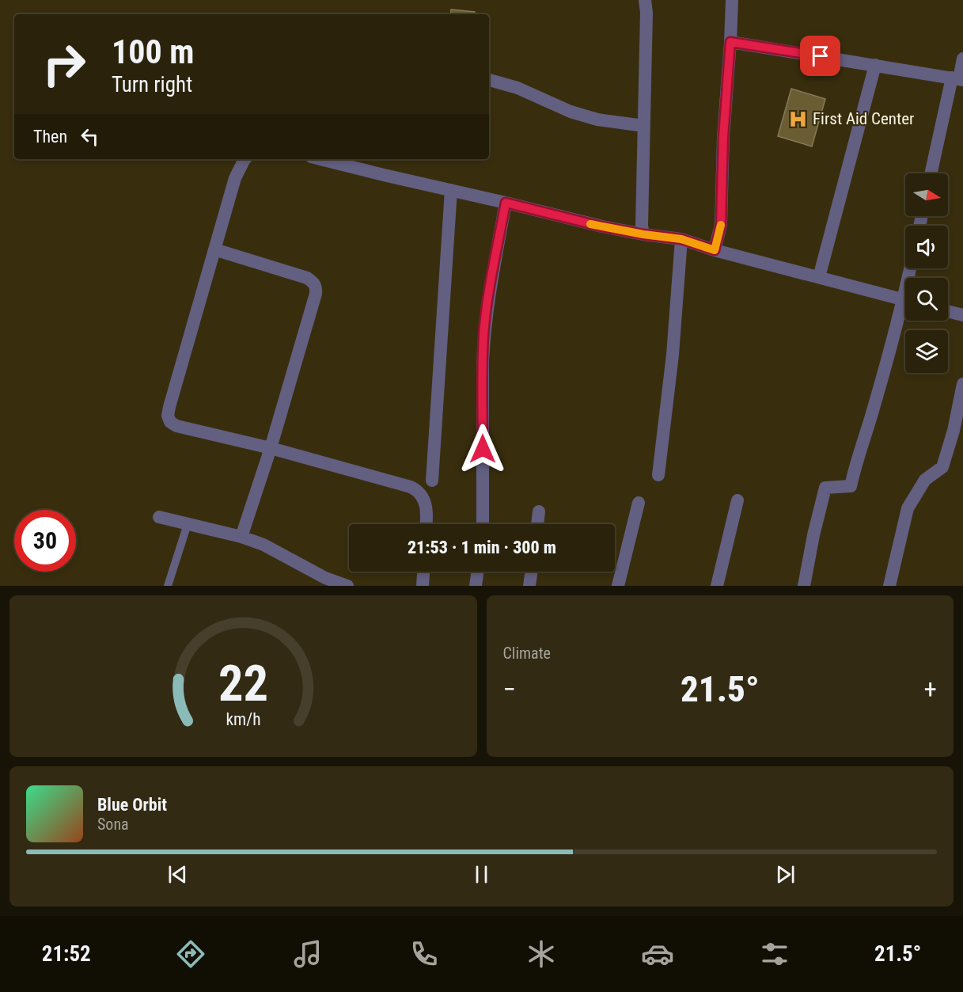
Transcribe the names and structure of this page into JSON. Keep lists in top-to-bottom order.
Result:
{
  "places": {
    "hospital": ["First Aid Center"]
  },
  "north": "right",
  "page": {
    "turn": ["100 m", "Turn right"],
    "then": "Then",
    "limit": "30",
    "trip": "21:53 · 1 min · 300 m",
    "tile": "Climate",
    "heat": ["−", "21.5°", "+"],
    "song": ["Blue Orbit", "Sona"],
    "tabs": ["21:52", "21.5°"],
    "gauge": ["22", "km/h"]
  }
}
